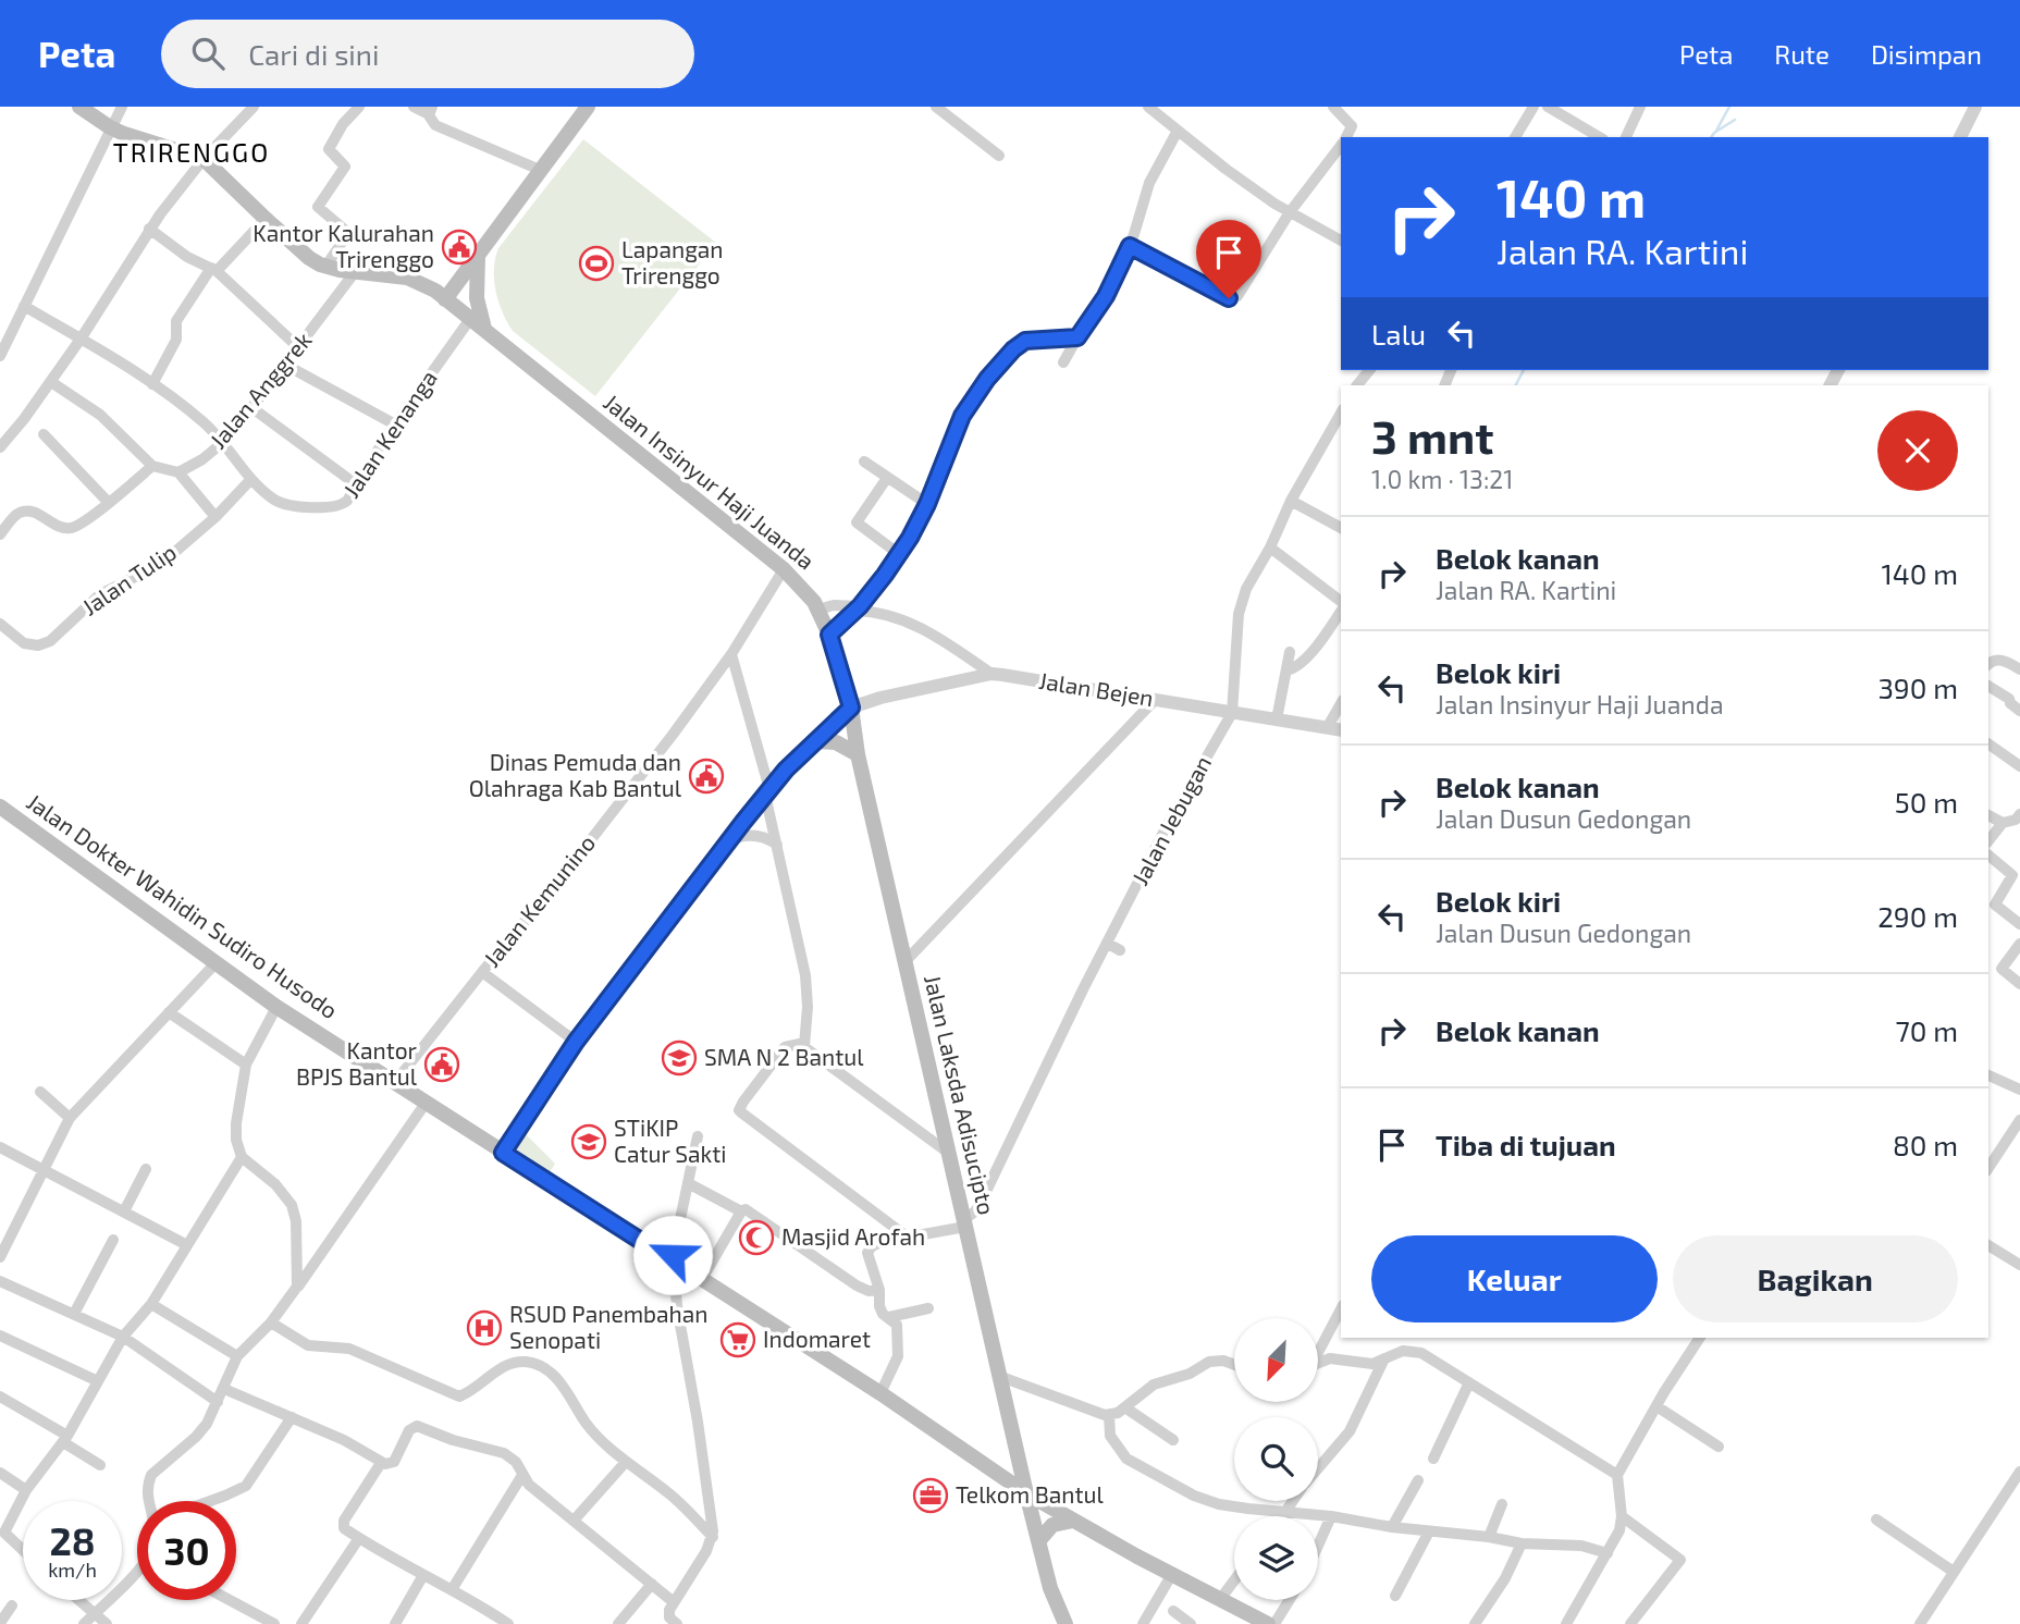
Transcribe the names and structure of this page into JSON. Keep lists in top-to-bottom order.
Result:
{
  "streets": {
    "main road": ["Jalan Insinyur Haji Juanda", "Jalan Dokter Wahidin Sudiro Husodo", "Jalan Laksda Adisucipto"],
    "street": [
      "Jalan Anggrek",
      "Jalan Kenanga",
      "Jalan Tulip",
      "Jalan Bejen",
      "Jalan Jebugan",
      "Jalan Kemunino"
    ]
  },
  "crossings": [
    ["Jalan Anggrek", "Jalan Kenanga"],
    ["Jalan Anggrek", "Jalan Insinyur Haji Juanda"],
    ["Jalan Kenanga", "Jalan Insinyur Haji Juanda"],
    ["Jalan Kenanga", "Jalan Tulip"],
    ["Jalan Insinyur Haji Juanda", "Jalan Bejen"],
    ["Jalan Insinyur Haji Juanda", "Jalan Kemunino"],
    ["Jalan Insinyur Haji Juanda", "Jalan Laksda Adisucipto"],
    ["Jalan Bejen", "Jalan Jebugan"],
    ["Jalan Bejen", "Jalan Laksda Adisucipto"],
    ["Jalan Jebugan", "Jalan Laksda Adisucipto"],
    ["Jalan Kemunino", "Jalan Dokter Wahidin Sudiro Husodo"],
    ["Jalan Dokter Wahidin Sudiro Husodo", "Jalan Laksda Adisucipto"]
  ],
  "districts": ["TRIRENGGO"],
  "places": {
    "public building": ["Kantor Kalurahan Trirenggo", "Dinas Pemuda dan Olahraga Kab Bantul", "Kantor BPJS Bantul"],
    "sports": ["Lapangan Trirenggo"],
    "school or university": ["SMA N 2 Bantul", "STiKIP Catur Sakti"],
    "mosque": ["Masjid Arofah"],
    "hospital": ["RSUD Panembahan Senopati"],
    "supermarket": ["Indomaret"],
    "office": ["Telkom Bantul"]
  },
  "north": "bottom left",
  "page": {
    "header": "Peta",
    "search": "Cari di sini",
    "nav": ["Peta", "Rute", "Disimpan"],
    "turn": ["140 m", "Jalan RA. Kartini"],
    "then": "Lalu",
    "heading": ["3 mnt", "1.0 km · 13:21"],
    "list": [
      {
        "name": "Belok kanan",
        "note": "Jalan RA. Kartini",
        "value": "140 m"
      },
      {
        "name": "Belok kiri",
        "note": "Jalan Insinyur Haji Juanda",
        "value": "390 m"
      },
      {
        "name": "Belok kanan",
        "note": "Jalan Dusun Gedongan",
        "value": "50 m"
      },
      {
        "name": "Belok kiri",
        "note": "Jalan Dusun Gedongan",
        "value": "290 m"
      },
      {
        "name": "Belok kanan",
        "value": "70 m"
      },
      {
        "name": "Tiba di tujuan",
        "value": "80 m"
      }
    ],
    "buttons": ["Keluar", "Bagikan"],
    "speed": "28 km/h",
    "limit": "30"
  }
}
